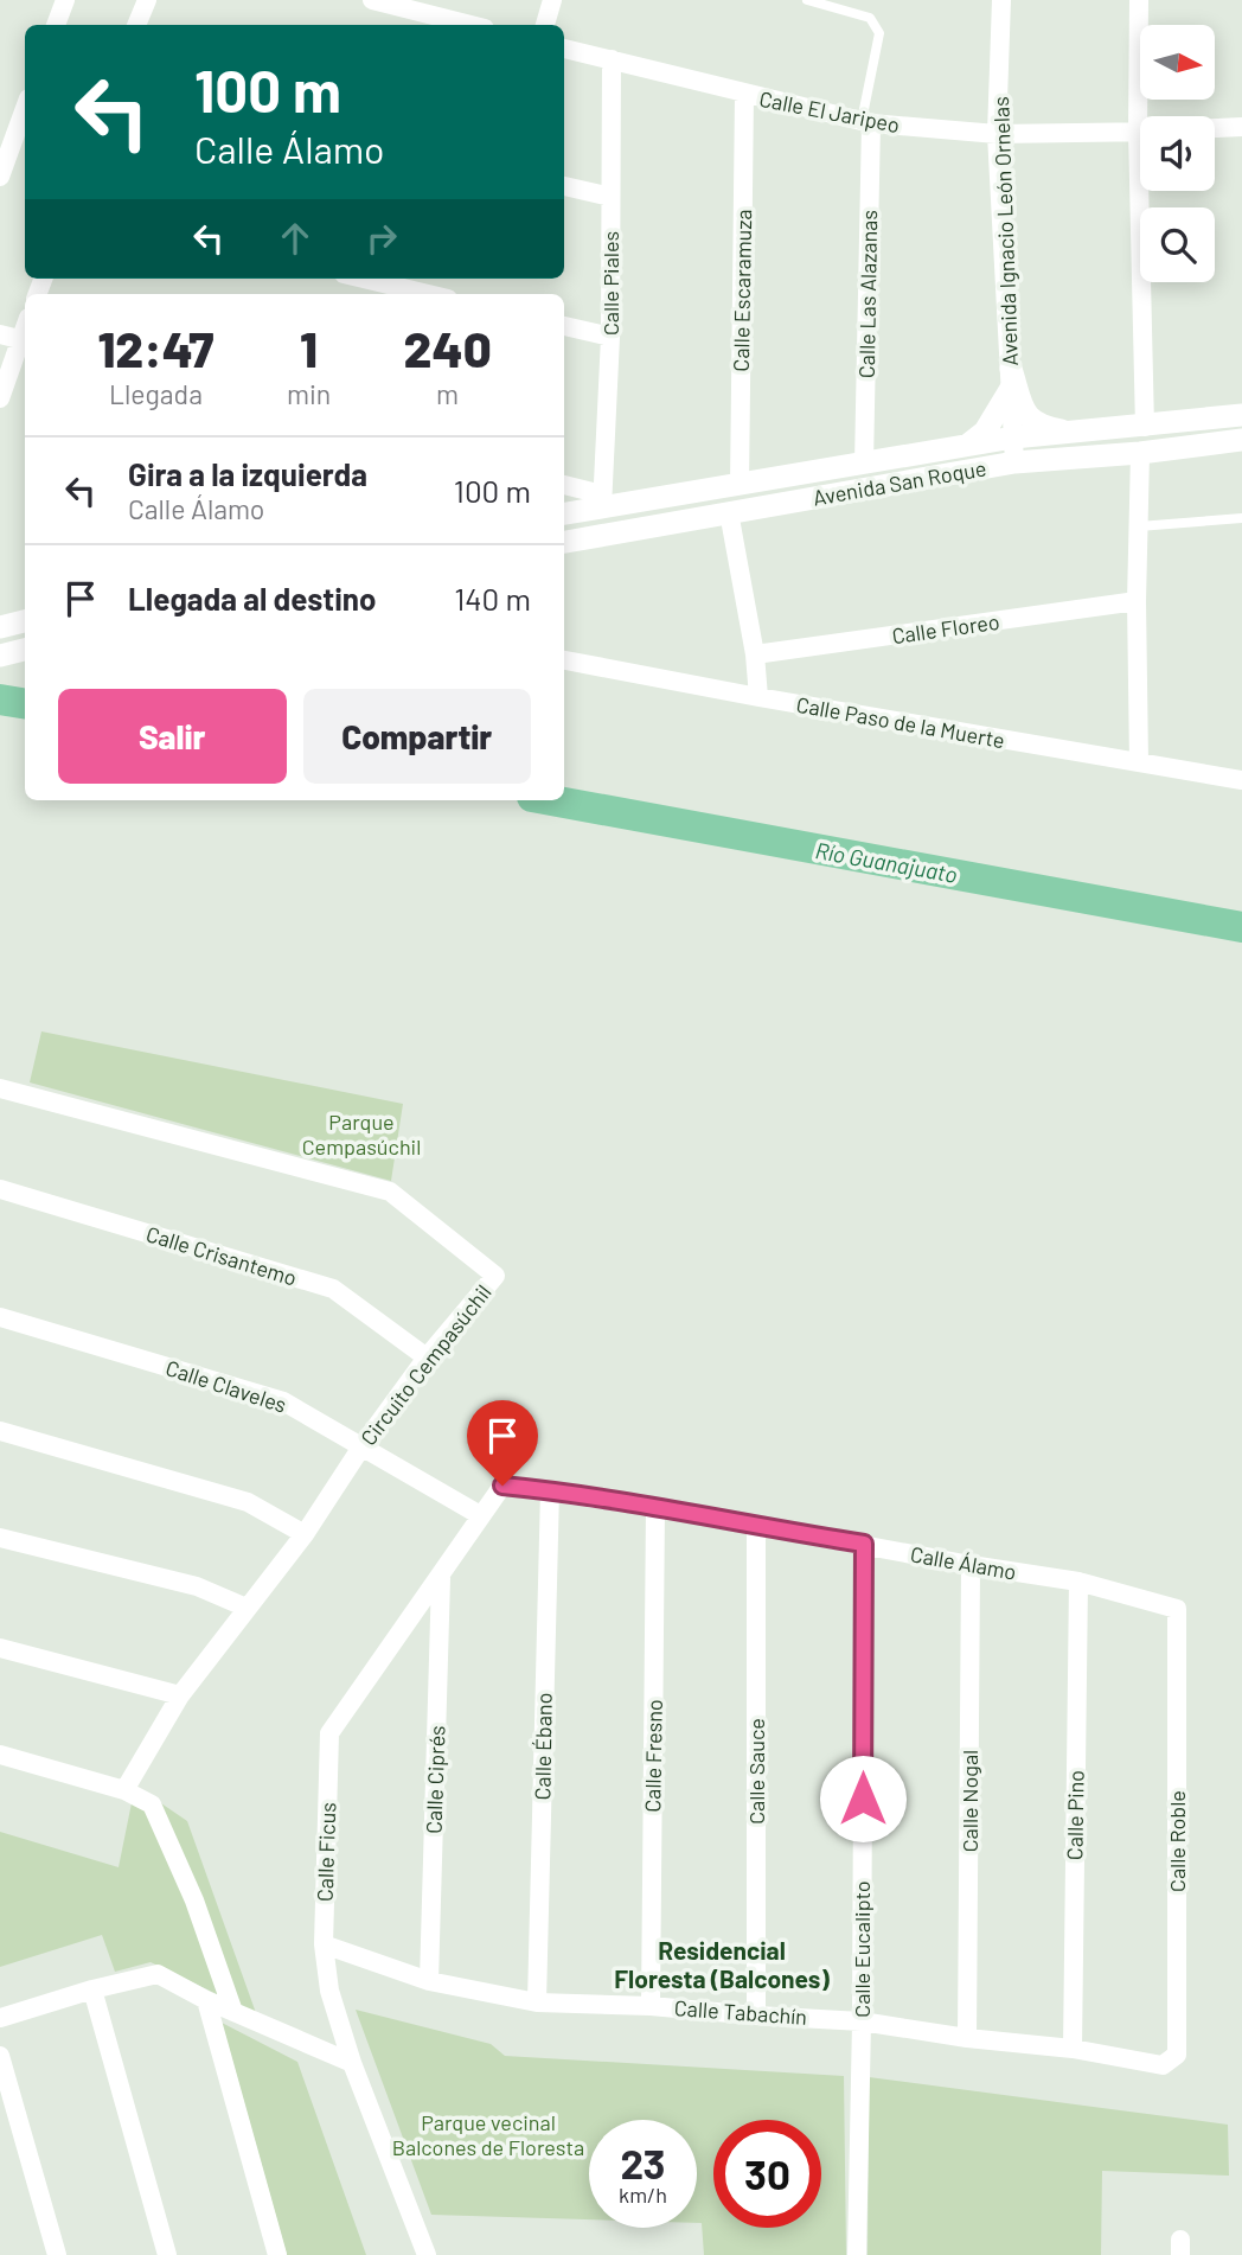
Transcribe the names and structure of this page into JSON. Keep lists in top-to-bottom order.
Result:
{
  "streets": {
    "street": [
      "Calle El Jaripeo",
      "Avenida Ignacio León Ornelas",
      "Calle Piales",
      "Calle Escaramuza",
      "Calle Las Alazanas",
      "Avenida San Roque",
      "Calle Floreo",
      "Calle Paso de la Muerte",
      "Calle Crisantemo",
      "Circuito Cempasúchil",
      "Calle Claveles",
      "Calle Álamo",
      "Calle Ébano",
      "Calle Fresno",
      "Calle Sauce",
      "Calle Ciprés",
      "Calle Nogal",
      "Calle Pino",
      "Calle Roble",
      "Calle Ficus",
      "Calle Eucalipto",
      "Calle Tabachín"
    ]
  },
  "crossings": [
    ["Calle El Jaripeo", "Avenida Ignacio León Ornelas"],
    ["Calle El Jaripeo", "Calle Piales"],
    ["Calle El Jaripeo", "Calle Escaramuza"],
    ["Calle El Jaripeo", "Calle Las Alazanas"],
    ["Avenida Ignacio León Ornelas", "Avenida San Roque"],
    ["Calle Piales", "Avenida San Roque"],
    ["Calle Escaramuza", "Avenida San Roque"],
    ["Calle Las Alazanas", "Avenida San Roque"],
    ["Calle Crisantemo", "Circuito Cempasúchil"],
    ["Circuito Cempasúchil", "Calle Claveles"],
    ["Calle Claveles", "Calle Ficus"],
    ["Calle Álamo", "Calle Ébano"],
    ["Calle Álamo", "Calle Fresno"],
    ["Calle Álamo", "Calle Sauce"],
    ["Calle Álamo", "Calle Nogal"],
    ["Calle Álamo", "Calle Pino"],
    ["Calle Álamo", "Calle Roble"],
    ["Calle Álamo", "Calle Ficus"],
    ["Calle Álamo", "Calle Eucalipto"],
    ["Calle Ébano", "Calle Tabachín"],
    ["Calle Fresno", "Calle Tabachín"],
    ["Calle Sauce", "Calle Tabachín"],
    ["Calle Ciprés", "Calle Ficus"],
    ["Calle Ciprés", "Calle Tabachín"],
    ["Calle Nogal", "Calle Tabachín"],
    ["Calle Pino", "Calle Tabachín"],
    ["Calle Roble", "Calle Tabachín"],
    ["Calle Ficus", "Calle Tabachín"],
    ["Calle Eucalipto", "Calle Tabachín"]
  ],
  "districts": ["Residencial Floresta (Balcones)"],
  "water": ["Río Guanajuato"],
  "parks": ["Parque Cempasúchil", "Parque vecinal Balcones de Floresta"],
  "north": "right",
  "page": {
    "turn": ["100 m", "Calle Álamo"],
    "eta": [
      "12:47",
      "Llegada",
      "1",
      "min",
      "240",
      "m"
    ],
    "list": [
      {
        "name": "Gira a la izquierda",
        "note": "Calle Álamo",
        "value": "100 m"
      },
      {
        "name": "Llegada al destino",
        "value": "140 m"
      }
    ],
    "buttons": ["Salir", "Compartir"],
    "speed": "23 km/h",
    "limit": "30"
  }
}
